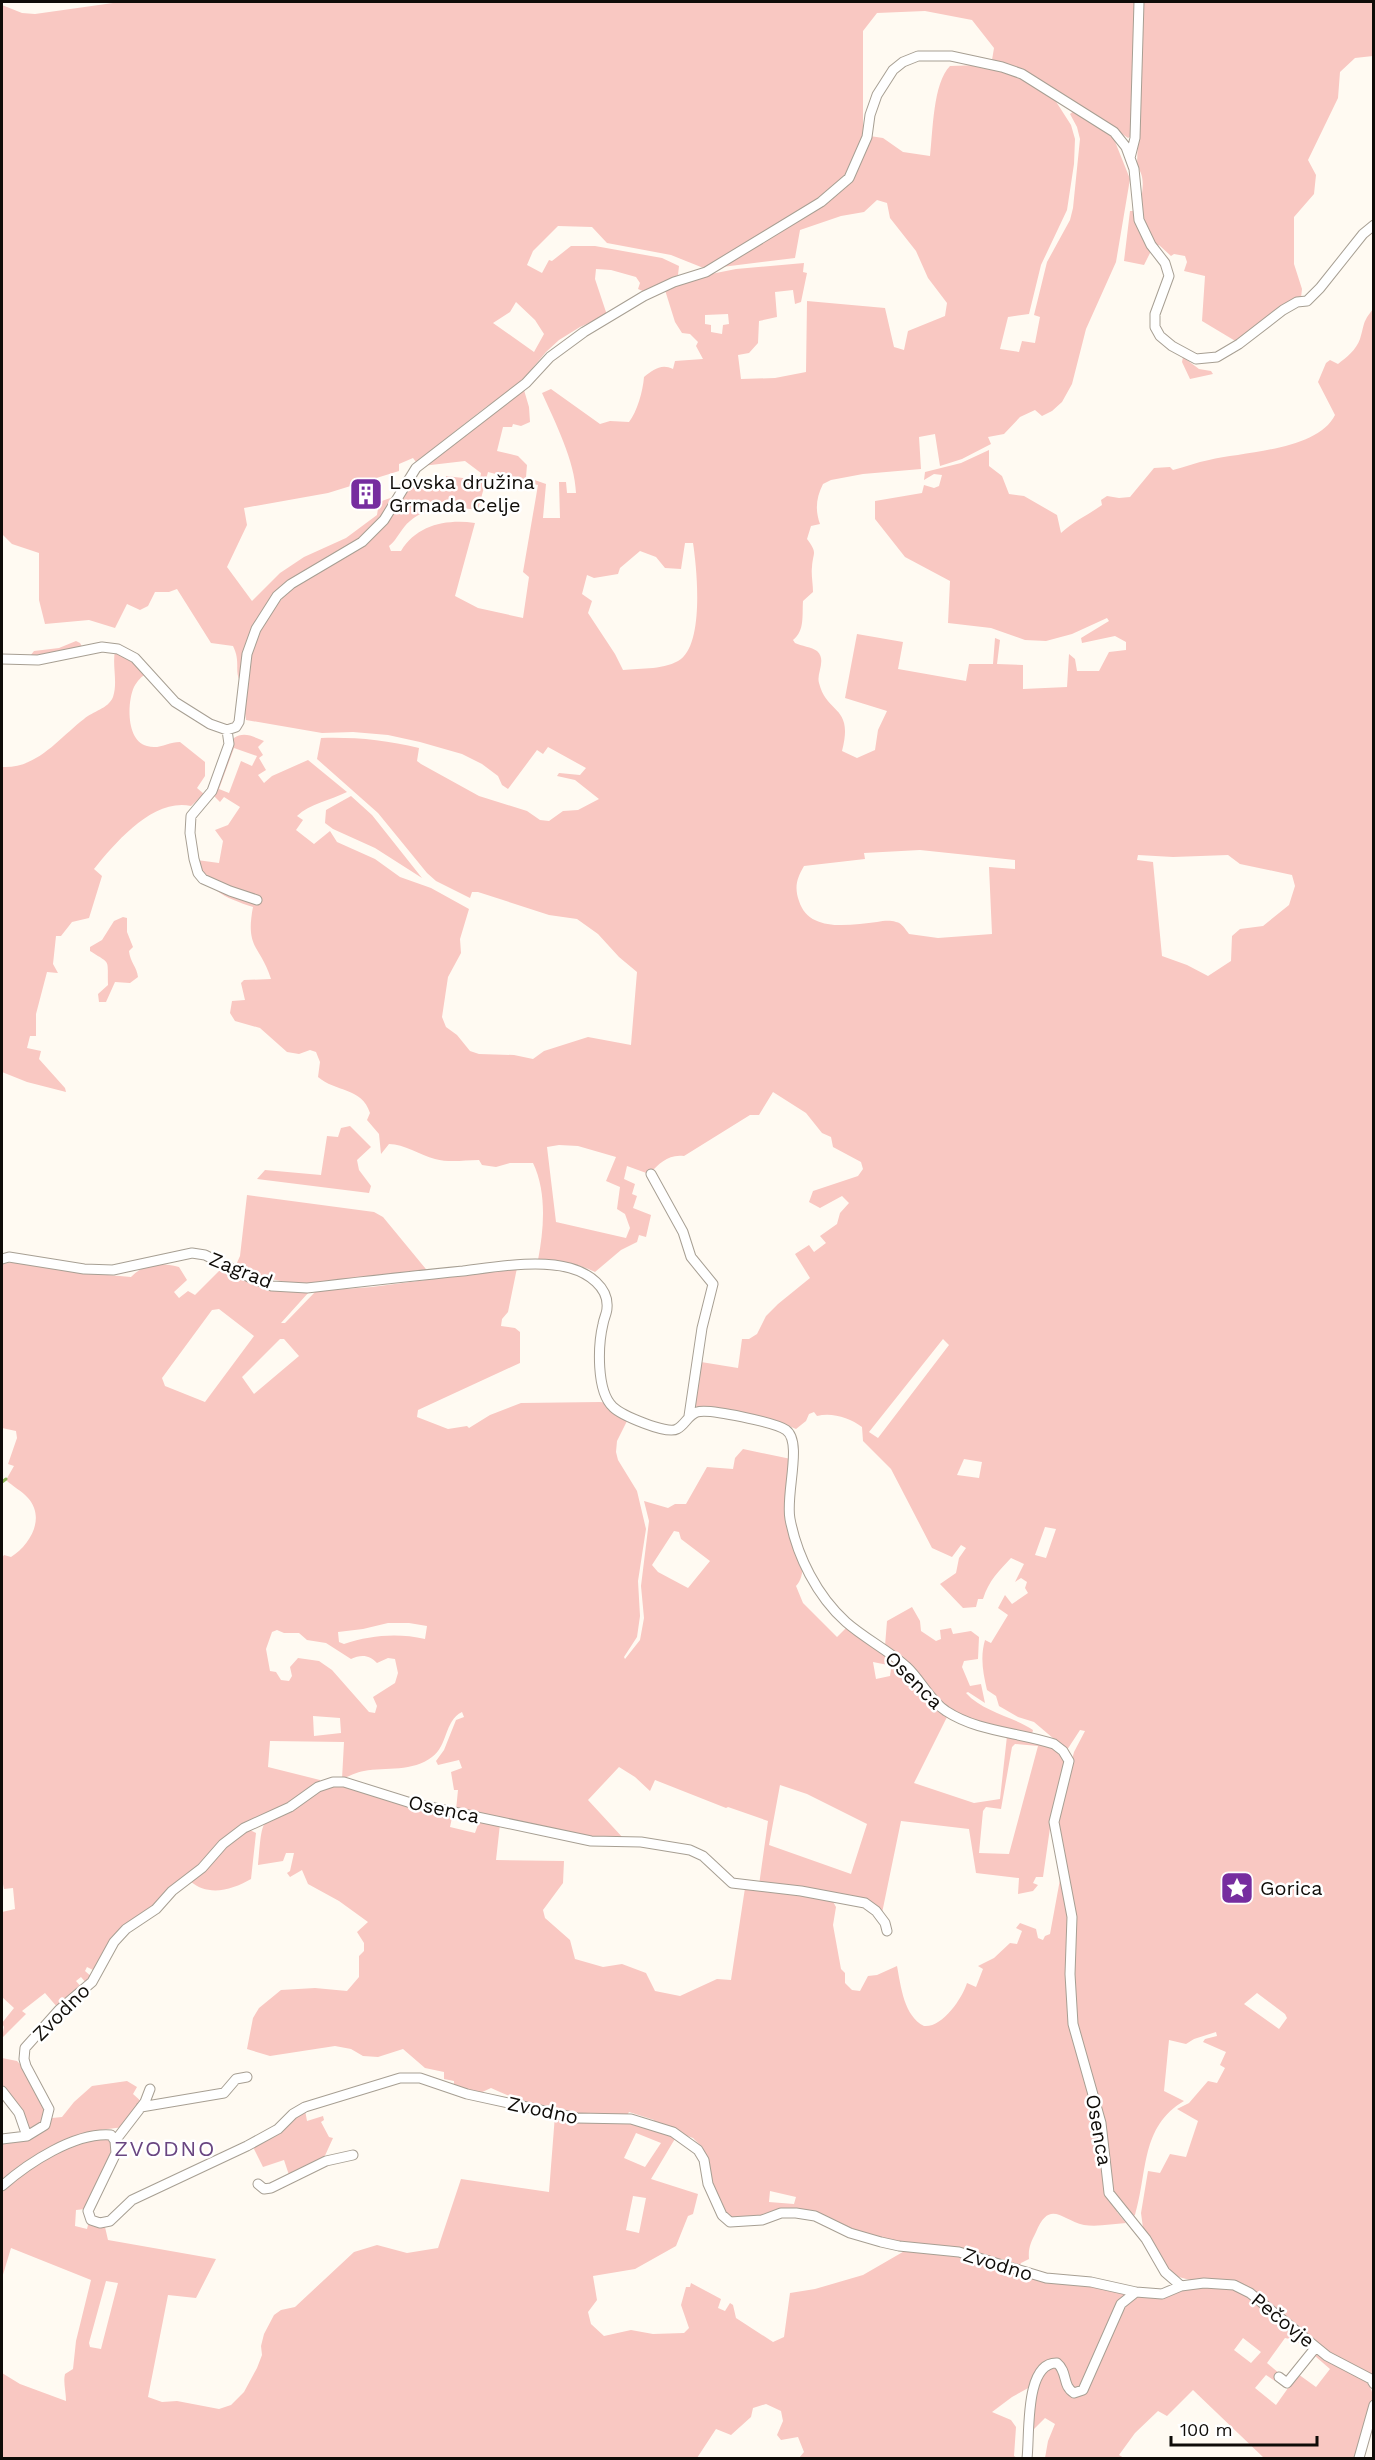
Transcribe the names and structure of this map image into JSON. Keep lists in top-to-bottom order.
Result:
{
  "streets": {
    "street": [
      "Zagrad",
      "Osenca",
      "Zvodno",
      "Pečovje"
    ]
  },
  "crossings": [
    ["Zagrad", "Osenca"],
    ["Osenca", "Zvodno"],
    ["Osenca", "Pečovje"],
    ["Zvodno", "Pečovje"]
  ],
  "districts": ["ZVODNO"],
  "places": {
    "building": ["Lovska družina Grmada Celje"],
    "place": ["Gorica"]
  },
  "scale_bar": "100 m"
}
